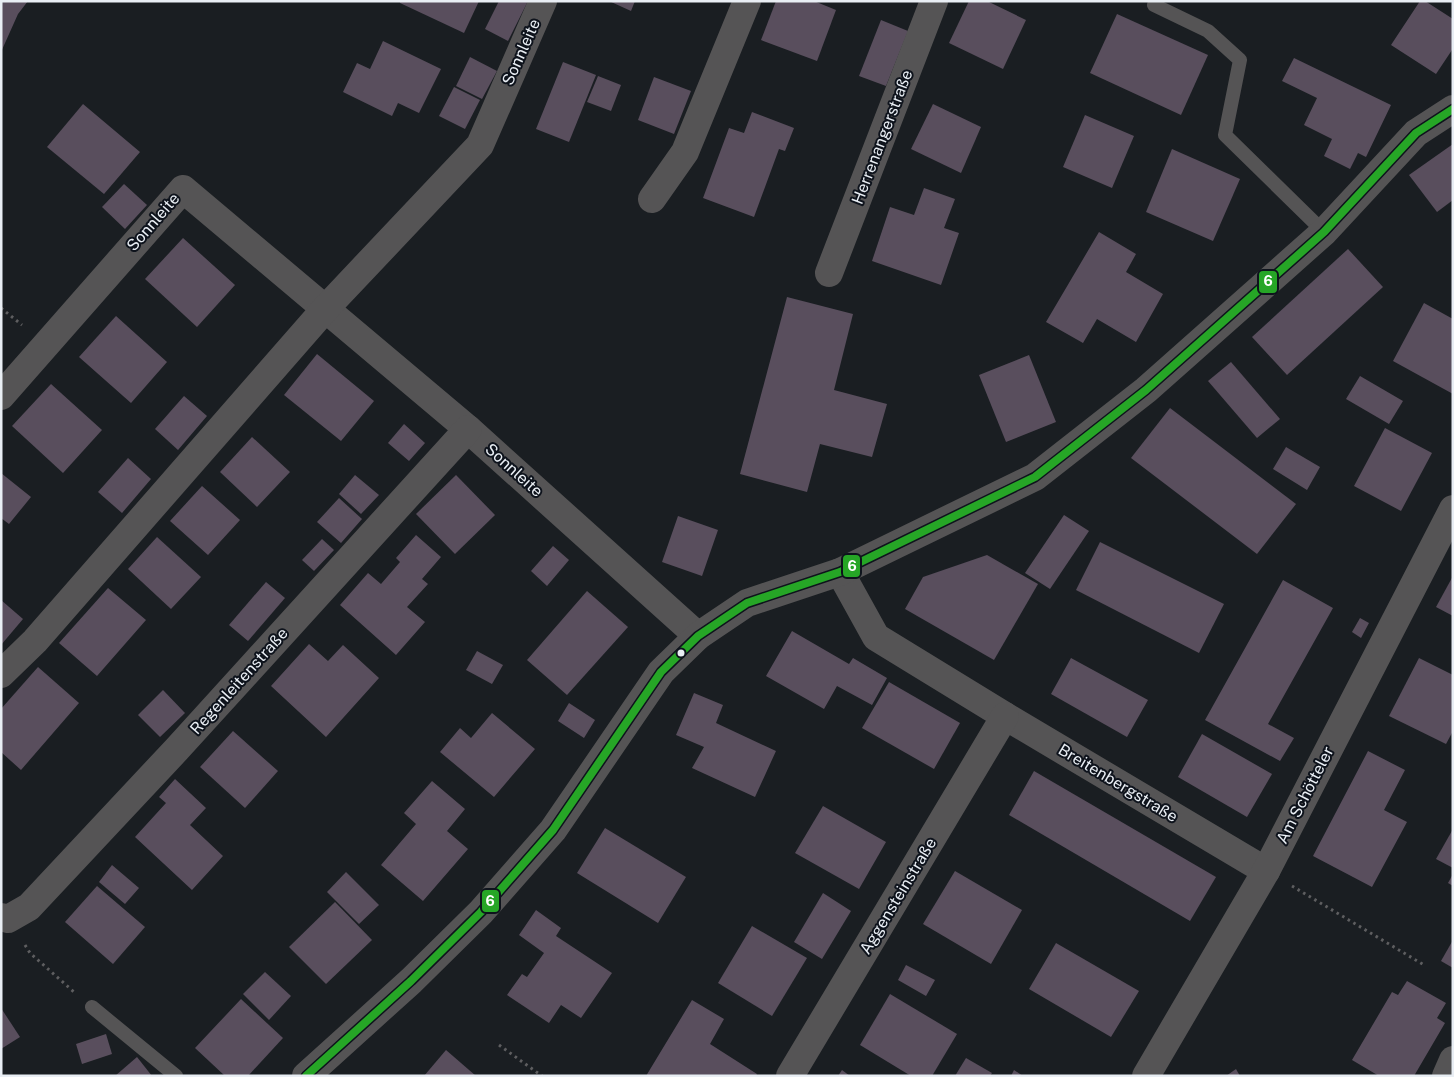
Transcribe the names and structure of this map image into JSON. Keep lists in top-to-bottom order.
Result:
{
  "streets": {
    "street": [
      "Sonnleite",
      "Herrenangerstraße",
      "Regenleitenstraße",
      "Breitenbergstraße",
      "Am Schötteler",
      "Aggensteinstraße"
    ]
  },
  "crossings": [
    ["Sonnleite", "Regenleitenstraße"],
    ["Breitenbergstraße", "Am Schötteler"],
    ["Breitenbergstraße", "Aggensteinstraße"]
  ],
  "lines": ["transit line 6"]
}
